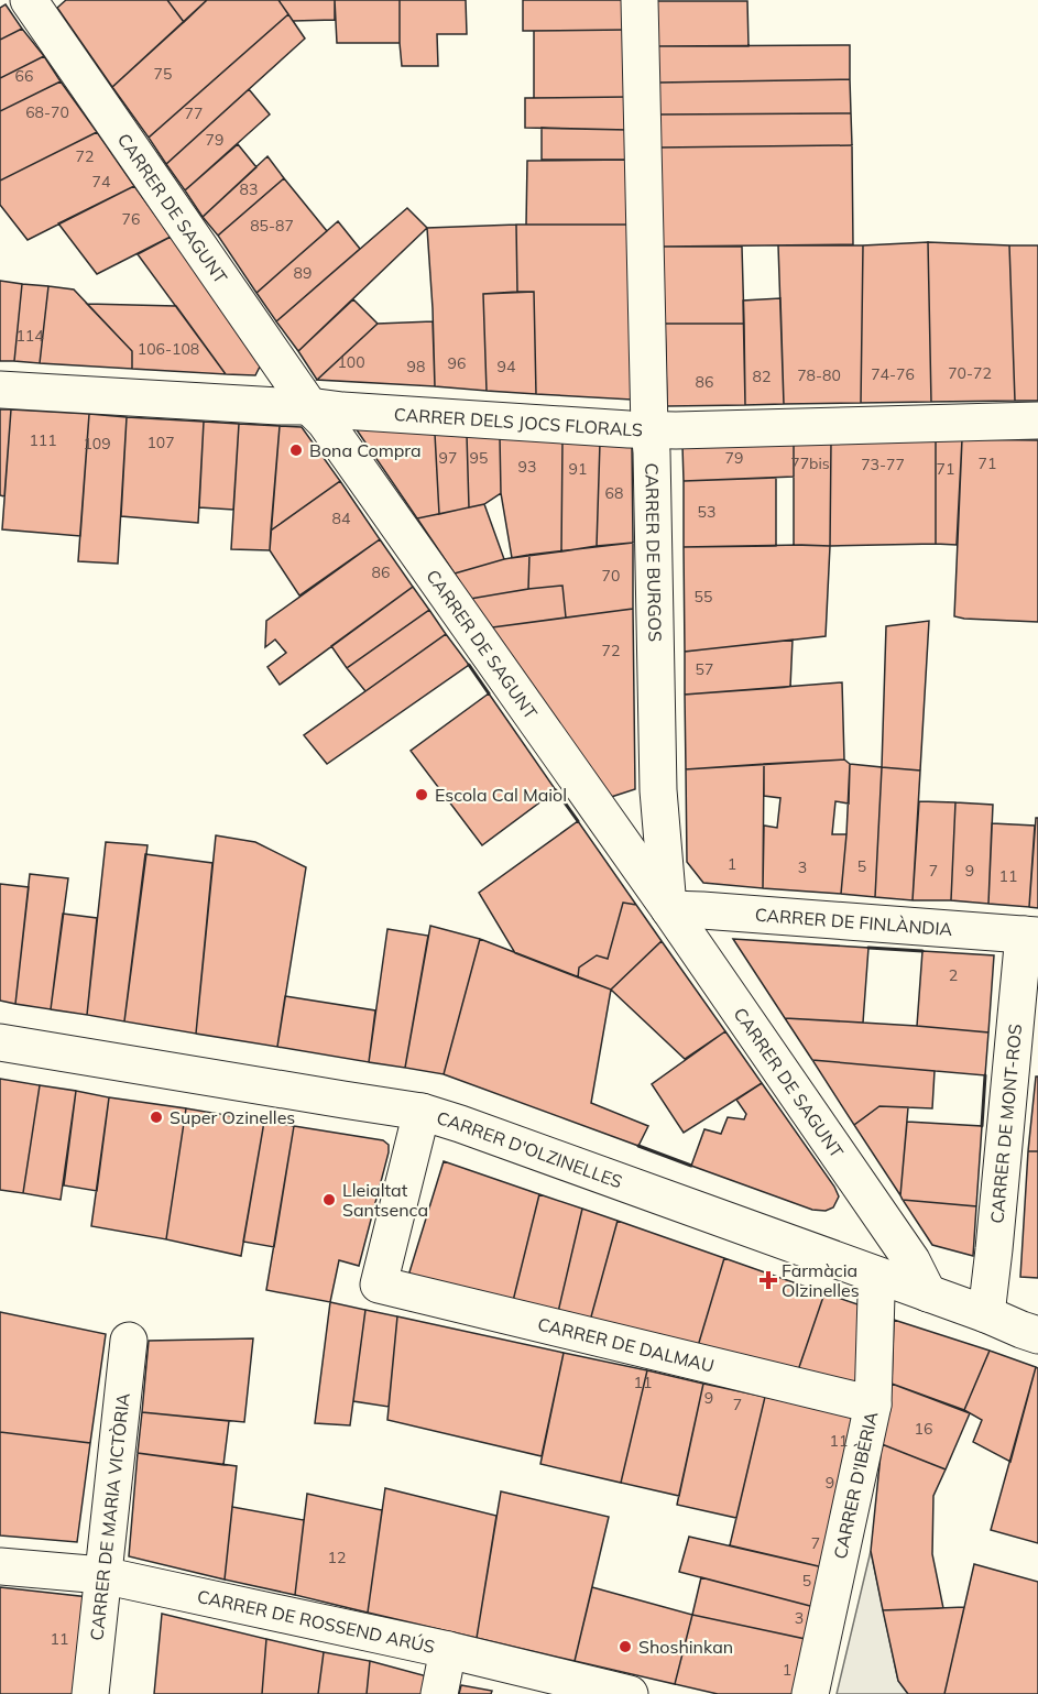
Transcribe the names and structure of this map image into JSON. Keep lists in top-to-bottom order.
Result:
{
  "streets": {
    "street": [
      "CARRER DE SAGUNT",
      "CARRER DELS JOCS FLORALS",
      "CARRER DE BURGOS",
      "CARRER DE FINLÀNDIA",
      "CARRER DE MONT-ROS",
      "CARRER D'OLZINELLES",
      "CARRER DE DALMAU",
      "CARRER D'IBÈRIA",
      "CARRER DE MARIA VICTÒRIA",
      "CARRER DE ROSSEND ARÚS"
    ]
  },
  "crossings": [
    ["CARRER DE SAGUNT", "CARRER DELS JOCS FLORALS"],
    ["CARRER DE SAGUNT", "CARRER DE BURGOS"],
    ["CARRER DE SAGUNT", "CARRER DE FINLÀNDIA"],
    ["CARRER DE SAGUNT", "CARRER D'OLZINELLES"],
    ["CARRER DELS JOCS FLORALS", "CARRER DE BURGOS"],
    ["CARRER DE BURGOS", "CARRER DE FINLÀNDIA"],
    ["CARRER DE FINLÀNDIA", "CARRER DE MONT-ROS"],
    ["CARRER DE MONT-ROS", "CARRER D'OLZINELLES"],
    ["CARRER D'OLZINELLES", "CARRER DE DALMAU"],
    ["CARRER D'OLZINELLES", "CARRER D'IBÈRIA"],
    ["CARRER DE DALMAU", "CARRER D'IBÈRIA"],
    ["CARRER DE MARIA VICTÒRIA", "CARRER DE ROSSEND ARÚS"]
  ],
  "places": {
    "other": [
      "Bona Compra",
      "Escola Cal Maiol",
      "Super Ozinelles",
      "Lleialtat Santsenca",
      "Shoshinkan"
    ],
    "health": ["Farmàcia Olzinelles"]
  },
  "house_numbers": [
    "75",
    "66",
    "68-70",
    "77",
    "79",
    "72",
    "74",
    "83",
    "76",
    "85-87",
    "89",
    "114",
    "106-108",
    "100",
    "96",
    "98",
    "94",
    "70-72",
    "74-76",
    "78-80",
    "82",
    "86",
    "111",
    "107",
    "109",
    "97",
    "95",
    "79",
    "77bis",
    "71",
    "73-77",
    "93",
    "91",
    "71",
    "68",
    "53",
    "84",
    "86",
    "70",
    "55",
    "72",
    "57",
    "1",
    "5",
    "3",
    "7",
    "9",
    "11",
    "2",
    "11",
    "9",
    "7",
    "16",
    "11",
    "9",
    "7",
    "12",
    "5",
    "3",
    "11",
    "1"
  ]
}
